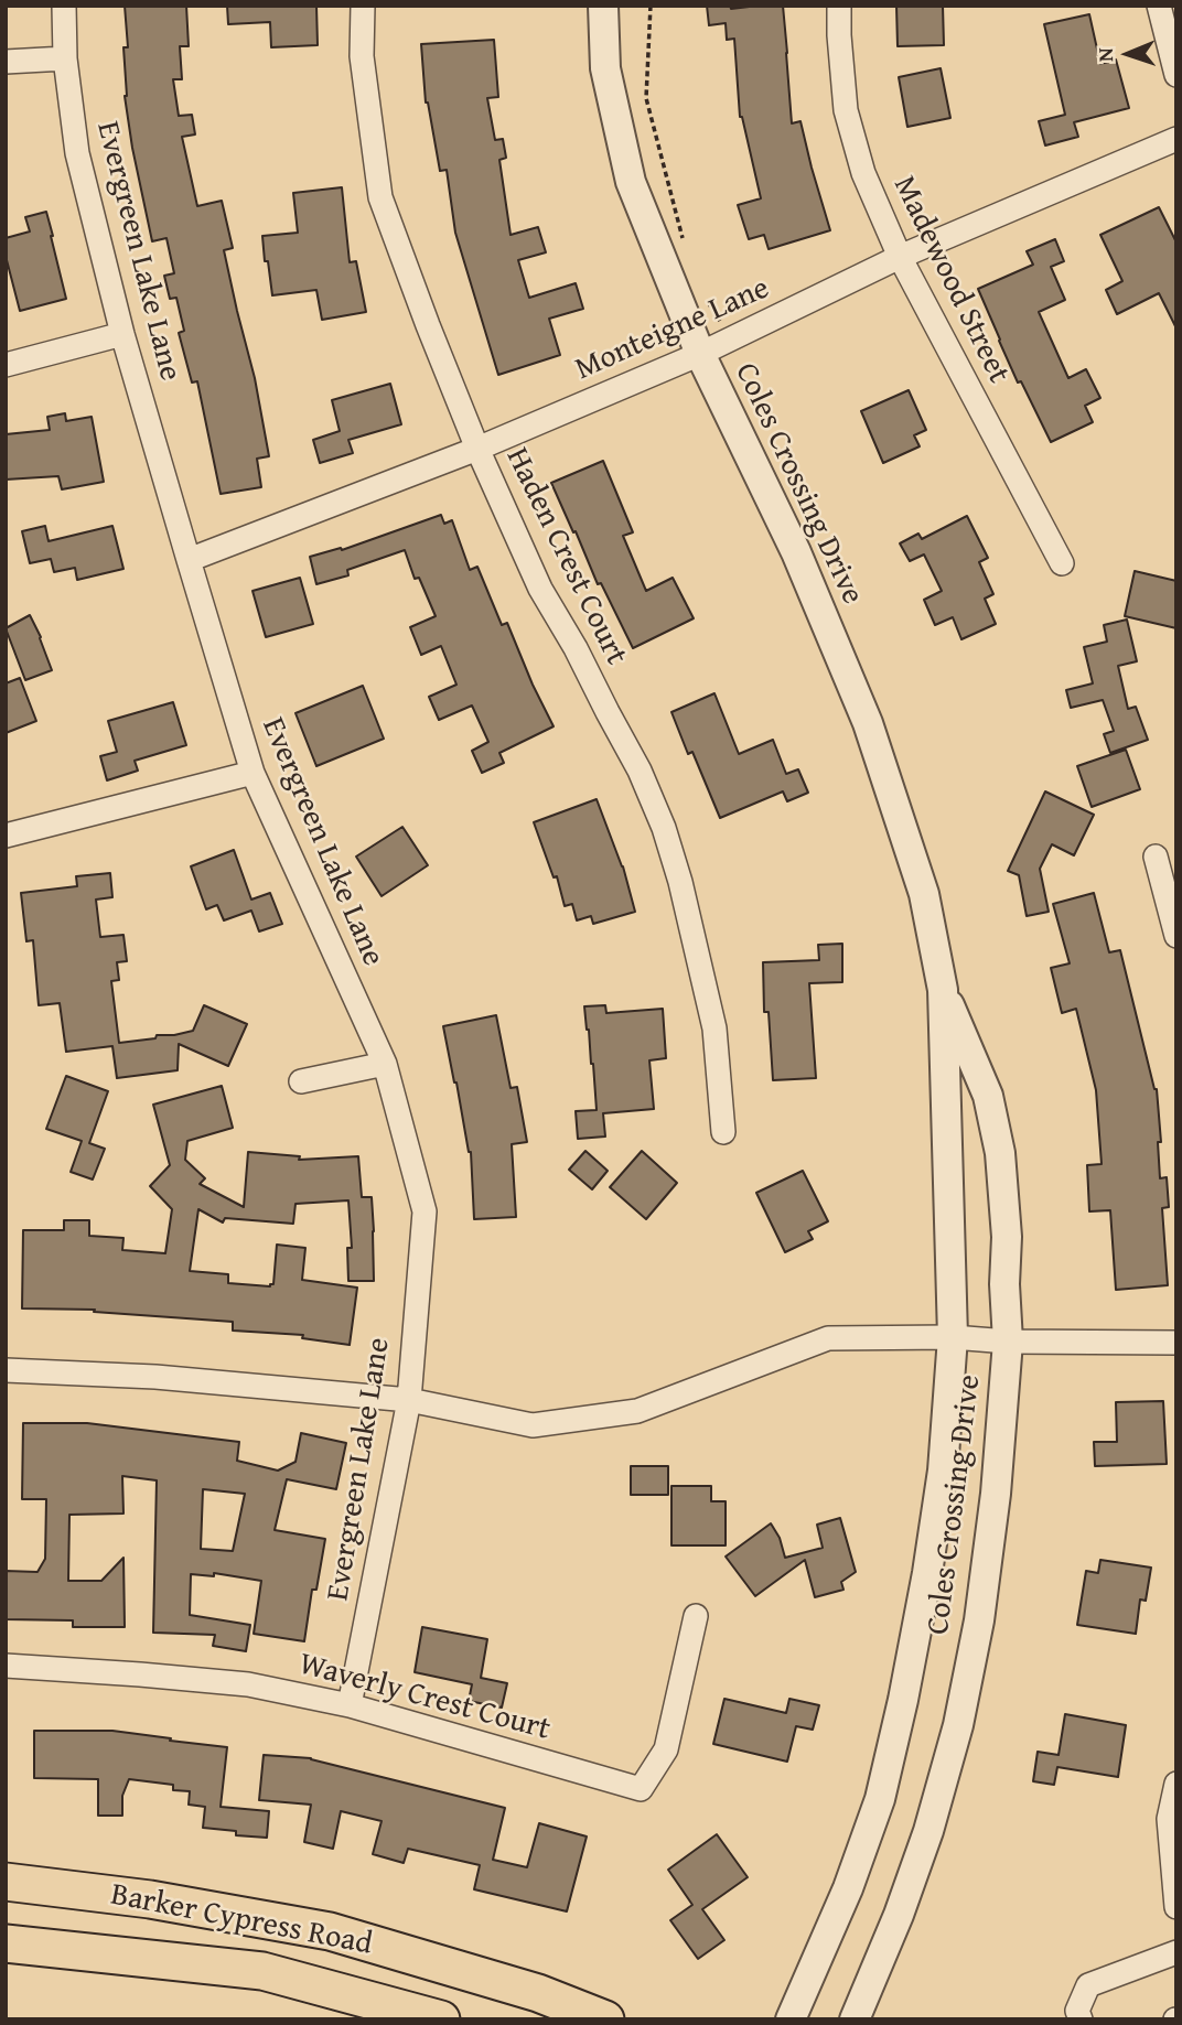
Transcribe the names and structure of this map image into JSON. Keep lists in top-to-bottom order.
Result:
{
  "streets": {
    "main road": ["Barker Cypress Road"],
    "street": [
      "Evergreen Lake Lane",
      "Madewood Street",
      "Monteigne Lane",
      "Coles Crossing Drive",
      "Haden Crest Court",
      "Waverly Crest Court"
    ]
  },
  "crossings": [
    ["Evergreen Lake Lane", "Monteigne Lane"],
    ["Evergreen Lake Lane", "Waverly Crest Court"],
    ["Madewood Street", "Monteigne Lane"],
    ["Monteigne Lane", "Coles Crossing Drive"],
    ["Monteigne Lane", "Haden Crest Court"]
  ],
  "north": "left"
}
